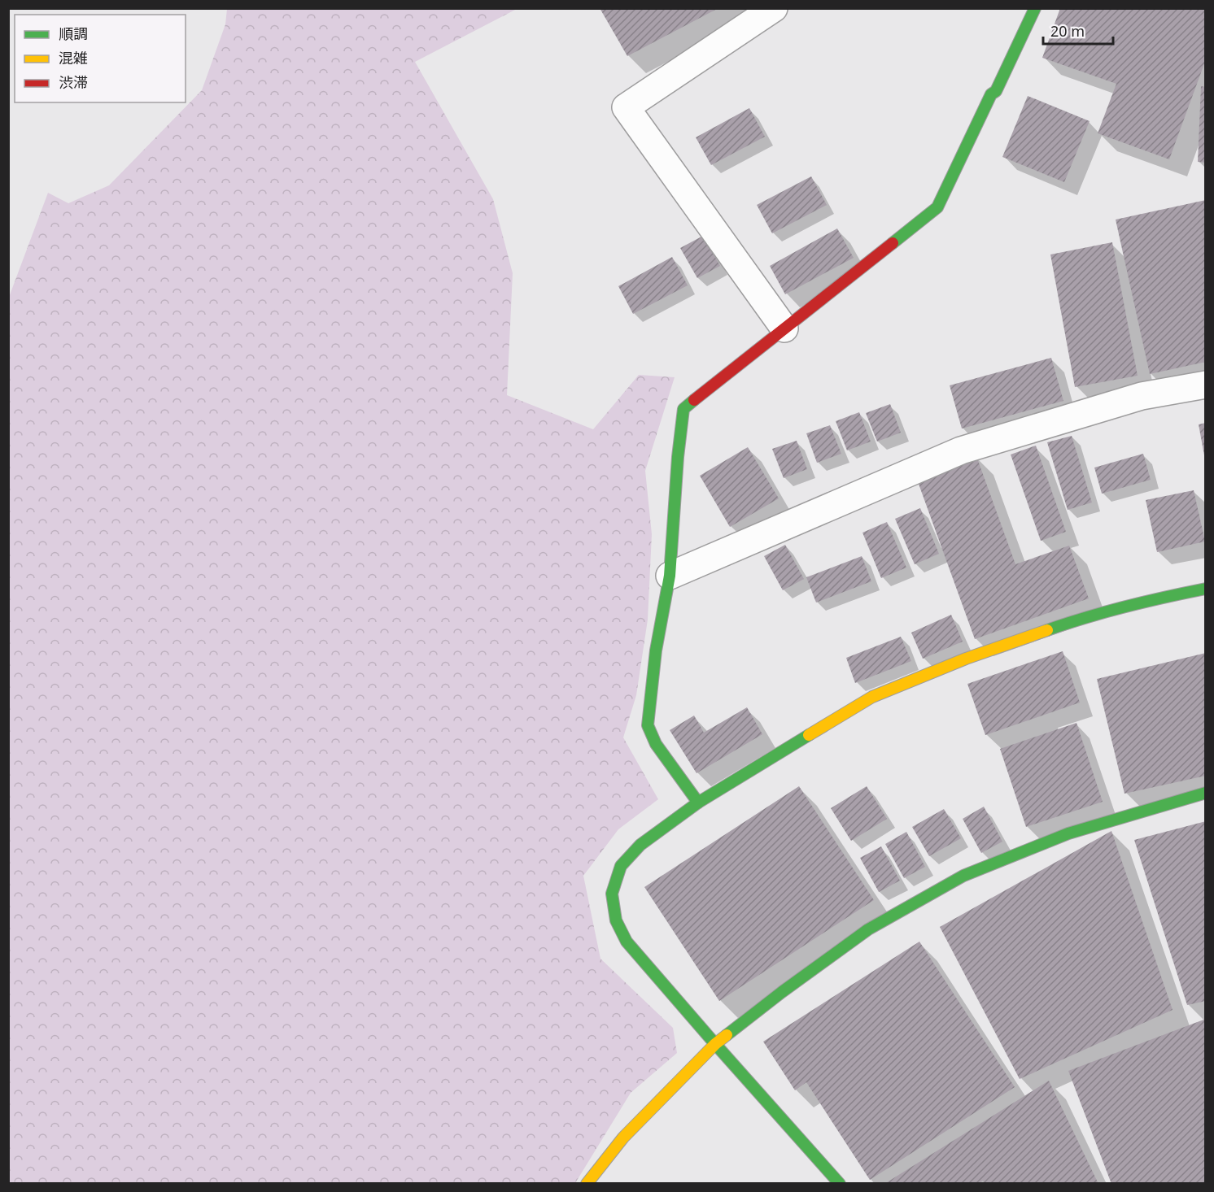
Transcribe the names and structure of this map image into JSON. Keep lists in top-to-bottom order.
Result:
{
  "legend": ["順調", "混雑", "渋滞"],
  "scale_bar": "20 m"
}
